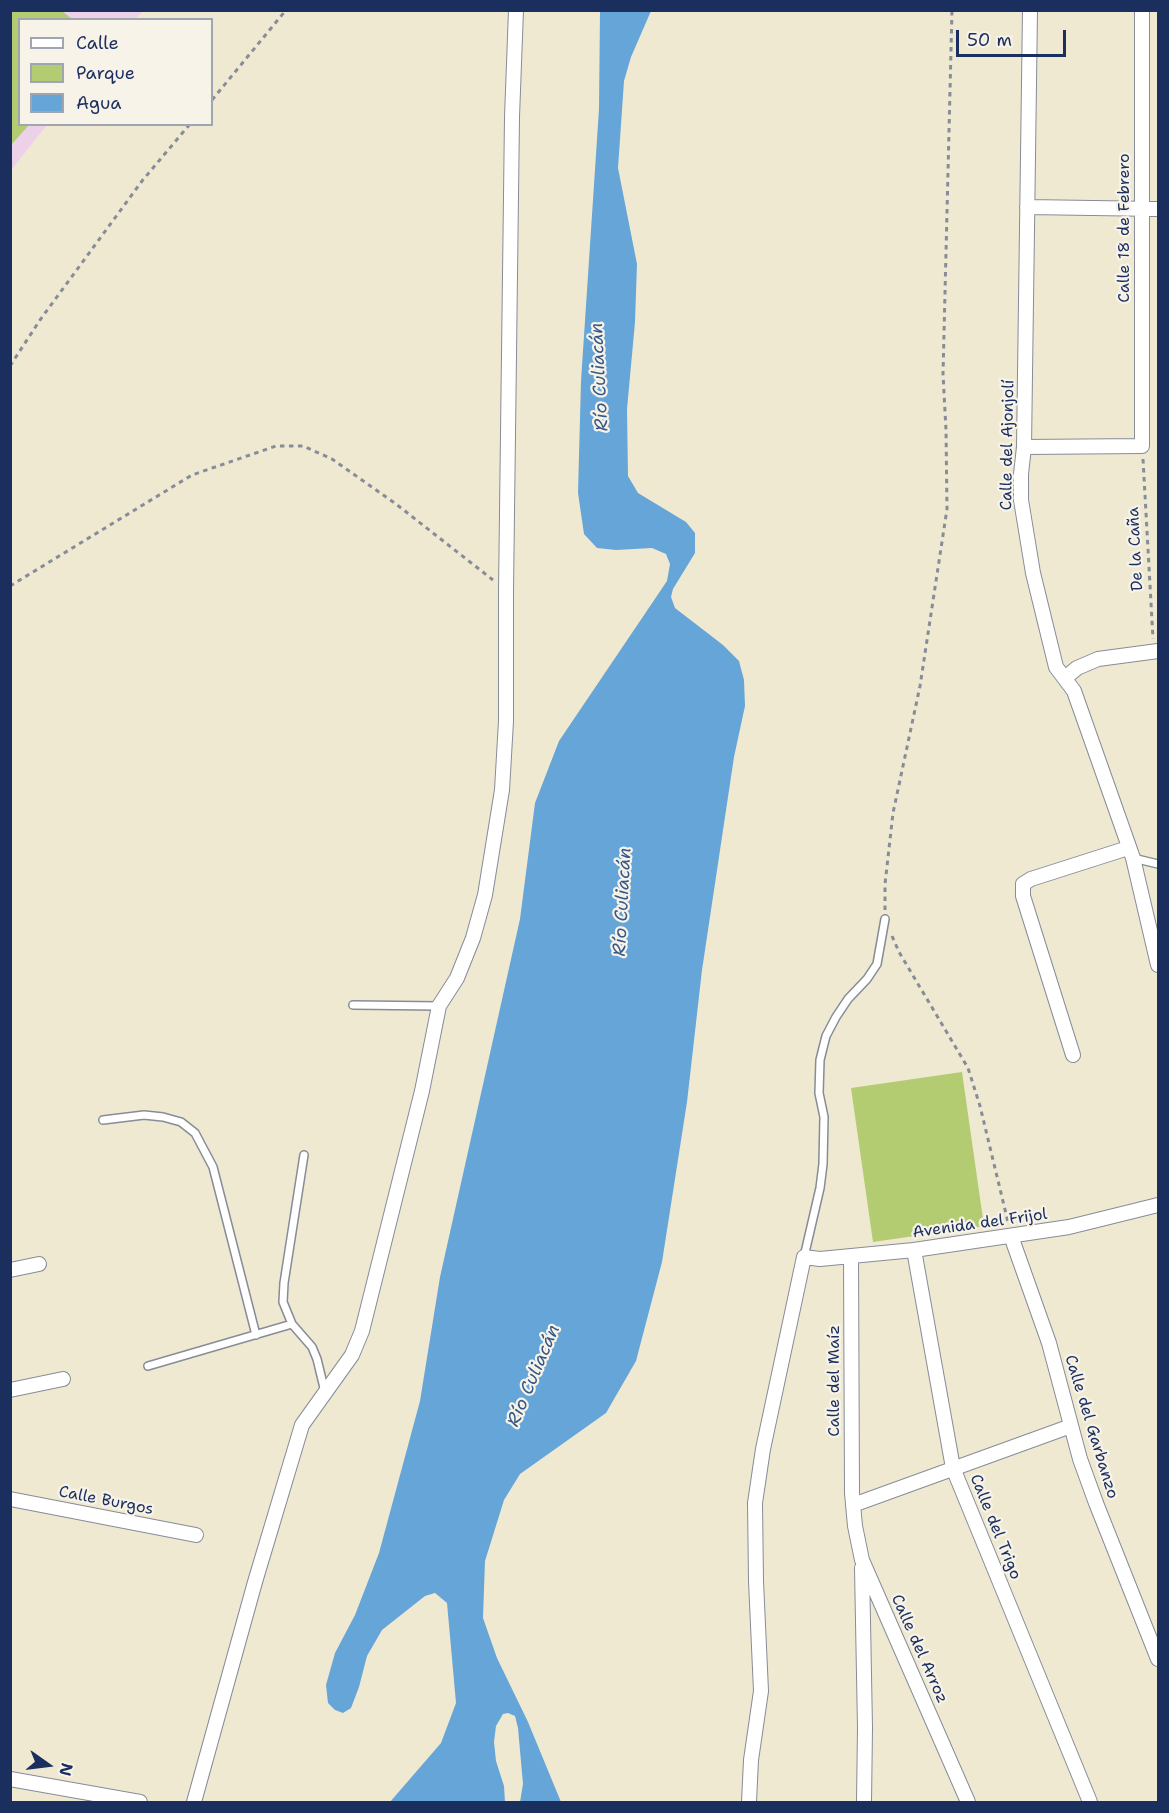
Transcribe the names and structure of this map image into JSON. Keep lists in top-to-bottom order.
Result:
{
  "streets": {
    "street": [
      "Calle 18 de Febrero",
      "Calle del Ajonjolí",
      "Avenida del Frijol",
      "Calle del Maíz",
      "Calle del Garbanzo",
      "Calle Burgos",
      "Calle del Trigo",
      "Calle del Arroz"
    ],
    "path": ["De la Caña"]
  },
  "crossings": [
    ["Calle 18 de Febrero", "De la Caña"],
    ["Avenida del Frijol", "Calle del Maíz"],
    ["Avenida del Frijol", "Calle del Garbanzo"],
    ["Avenida del Frijol", "Calle del Trigo"],
    ["Calle del Maíz", "Calle del Arroz"]
  ],
  "water": ["Río Culiacán"],
  "legend": ["Calle", "Parque", "Agua"],
  "scale_bar": "50 m",
  "north": "right"
}
